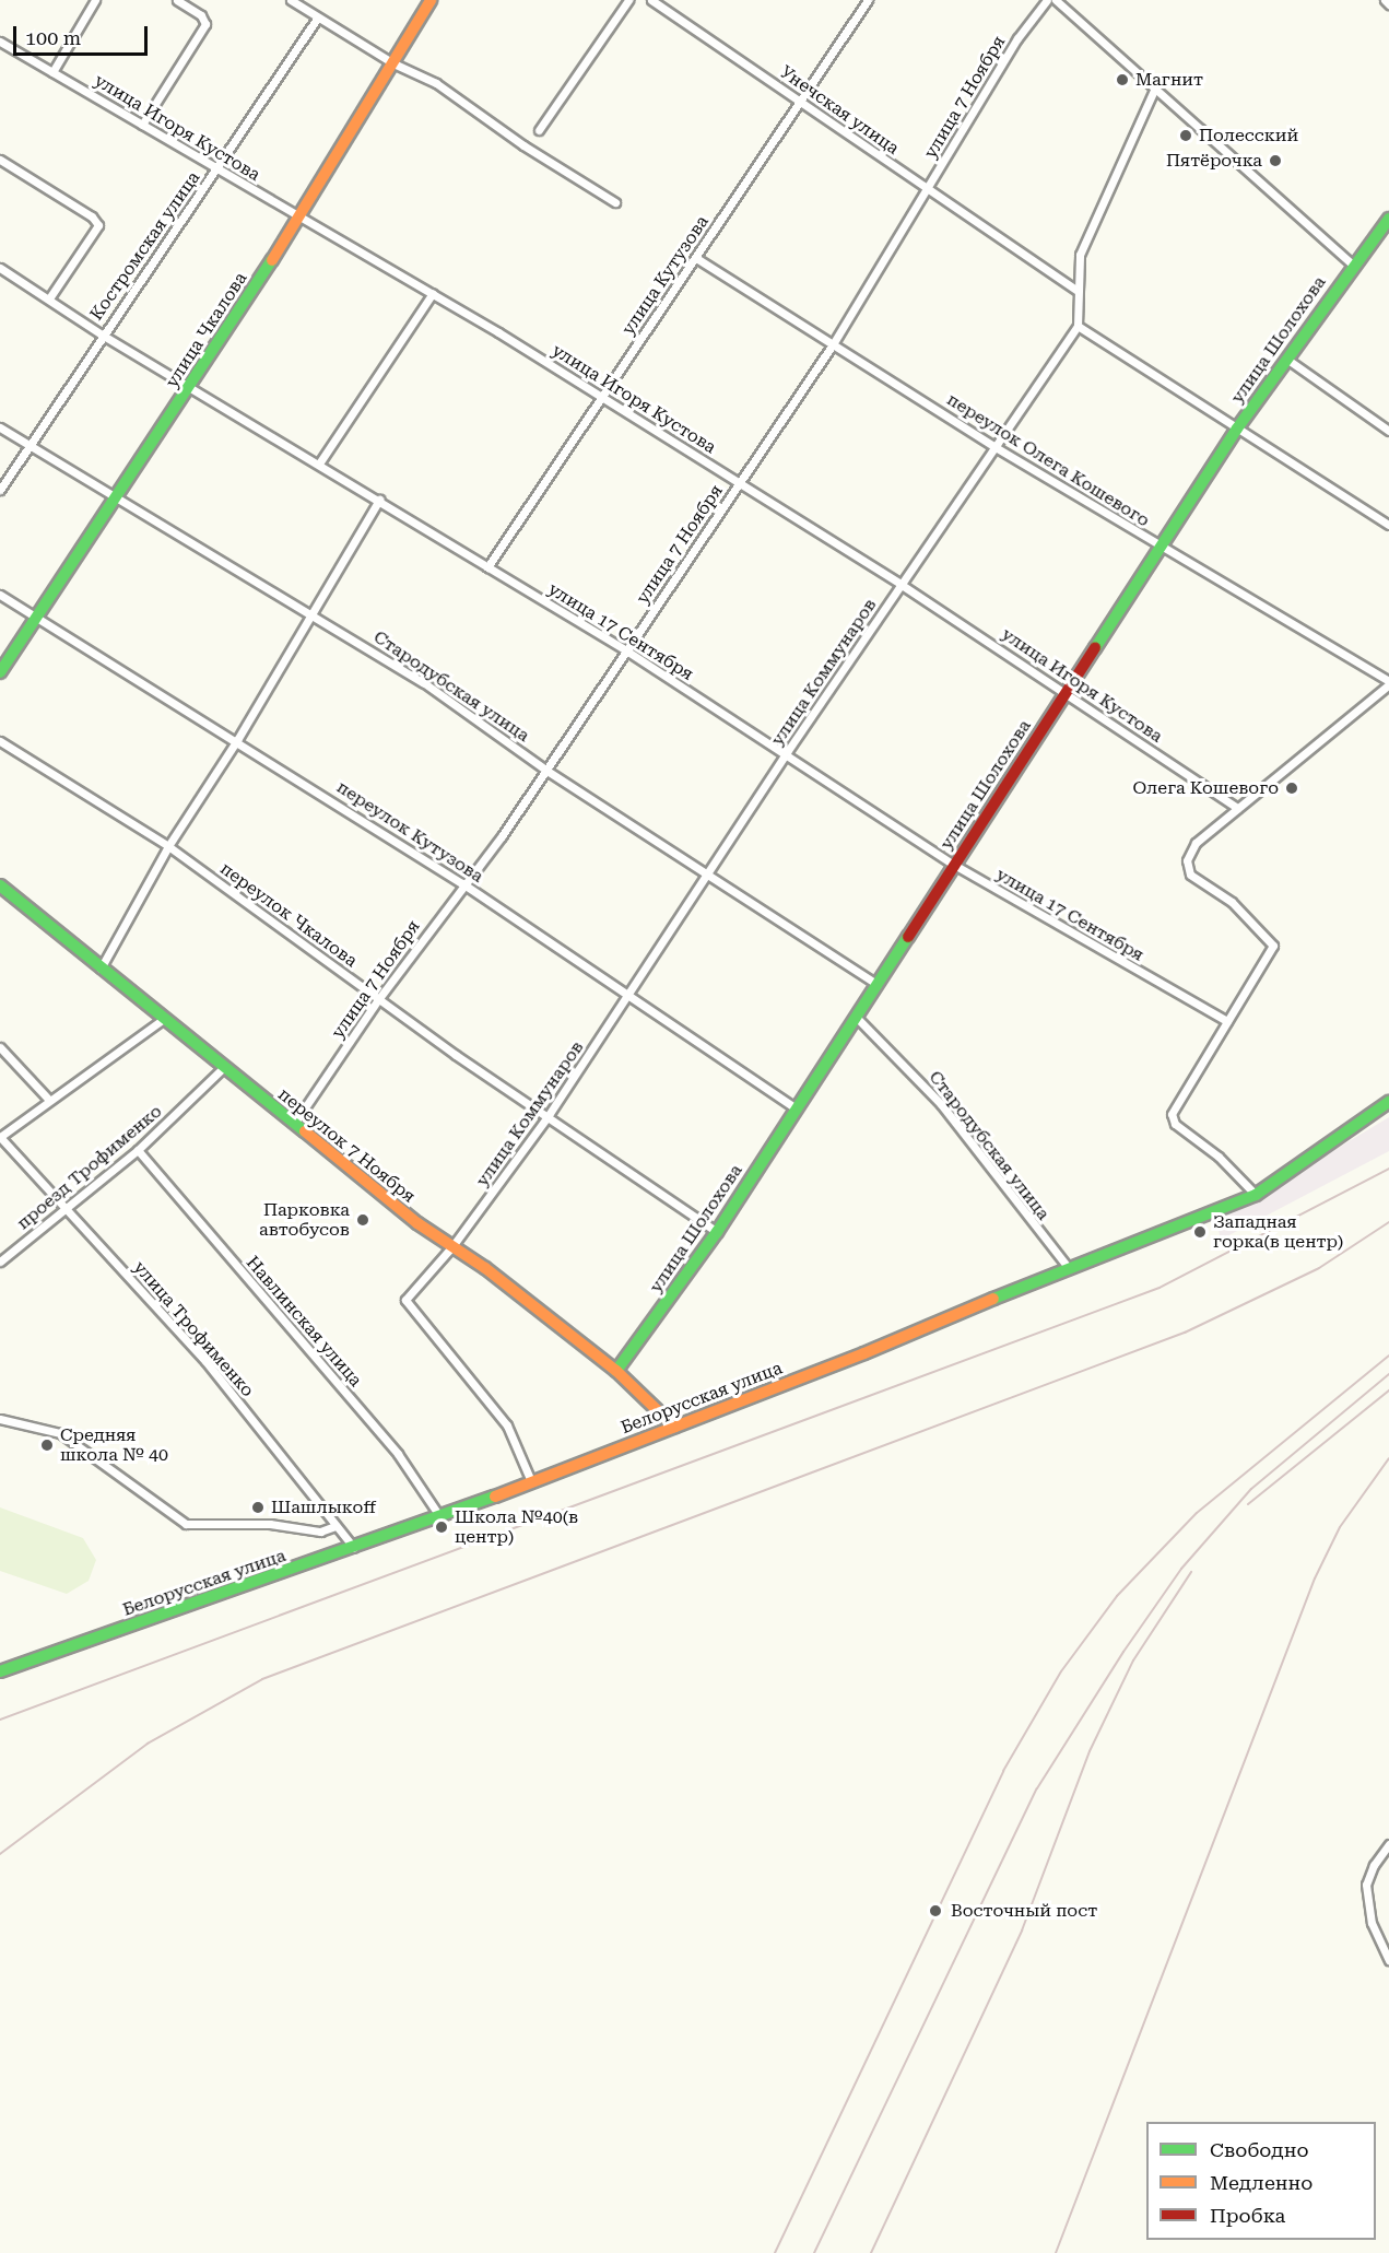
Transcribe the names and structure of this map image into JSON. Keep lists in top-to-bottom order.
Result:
{
  "streets": {
    "street": [
      "улица 7 Ноября",
      "Унечская улица",
      "улица Игоря Кустова",
      "Костромская улица",
      "улица Кутузова",
      "улица Чкалова",
      "улица Шолохова",
      "переулок Олега Кошевого",
      "улица 17 Сентября",
      "улица Коммунаров",
      "Стародубская улица",
      "переулок Кутузова",
      "переулок Чкалова",
      "переулок 7 Ноября",
      "проезд Трофименко",
      "Навлинская улица",
      "улица Трофименко",
      "Белорусская улица"
    ]
  },
  "crossings": [
    ["улица 7 Ноября", "Унечская улица"],
    ["улица 7 Ноября", "улица Игоря Кустова"],
    ["улица 7 Ноября", "переулок Олега Кошевого"],
    ["улица 7 Ноября", "улица 17 Сентября"],
    ["улица 7 Ноября", "Стародубская улица"],
    ["улица 7 Ноября", "переулок Кутузова"],
    ["улица 7 Ноября", "переулок Чкалова"],
    ["улица 7 Ноября", "переулок 7 Ноября"],
    ["Унечская улица", "улица Кутузова"],
    ["улица Игоря Кустова", "Костромская улица"],
    ["улица Игоря Кустова", "улица Кутузова"],
    ["улица Игоря Кустова", "улица Чкалова"],
    ["улица Игоря Кустова", "улица Шолохова"],
    ["улица Игоря Кустова", "улица Коммунаров"],
    ["Костромская улица", "улица 17 Сентября"],
    ["Костромская улица", "Стародубская улица"],
    ["улица Кутузова", "переулок Олега Кошевого"],
    ["улица Кутузова", "улица 17 Сентября"],
    ["улица Чкалова", "улица 17 Сентября"],
    ["улица Чкалова", "Стародубская улица"],
    ["улица Чкалова", "переулок Кутузова"],
    ["улица Шолохова", "переулок Олега Кошевого"],
    ["улица Шолохова", "улица 17 Сентября"],
    ["улица Шолохова", "Стародубская улица"],
    ["улица Шолохова", "переулок Кутузова"],
    ["улица Шолохова", "переулок Чкалова"],
    ["улица Шолохова", "переулок 7 Ноября"],
    ["переулок Олега Кошевого", "улица Коммунаров"],
    ["улица 17 Сентября", "улица Коммунаров"],
    ["улица Коммунаров", "Стародубская улица"],
    ["улица Коммунаров", "переулок Кутузова"],
    ["улица Коммунаров", "переулок Чкалова"],
    ["улица Коммунаров", "переулок 7 Ноября"],
    ["улица Коммунаров", "Белорусская улица"],
    ["Стародубская улица", "Белорусская улица"],
    ["переулок 7 Ноября", "проезд Трофименко"],
    ["переулок 7 Ноября", "Белорусская улица"],
    ["проезд Трофименко", "Навлинская улица"],
    ["проезд Трофименко", "улица Трофименко"],
    ["Навлинская улица", "Белорусская улица"],
    ["улица Трофименко", "Белорусская улица"]
  ],
  "places": [
    "Магнит",
    "Полесский",
    "Пятёрочка",
    "Олега Кошевого",
    "Парковка автобусов",
    "Западная горка(в центр)",
    "Средняя школа № 40",
    "Шашлыкоff",
    "Школа №40(в центр)",
    "Восточный пост"
  ],
  "legend": ["Свободно", "Медленно", "Пробка"],
  "scale_bar": "100 m"
}
